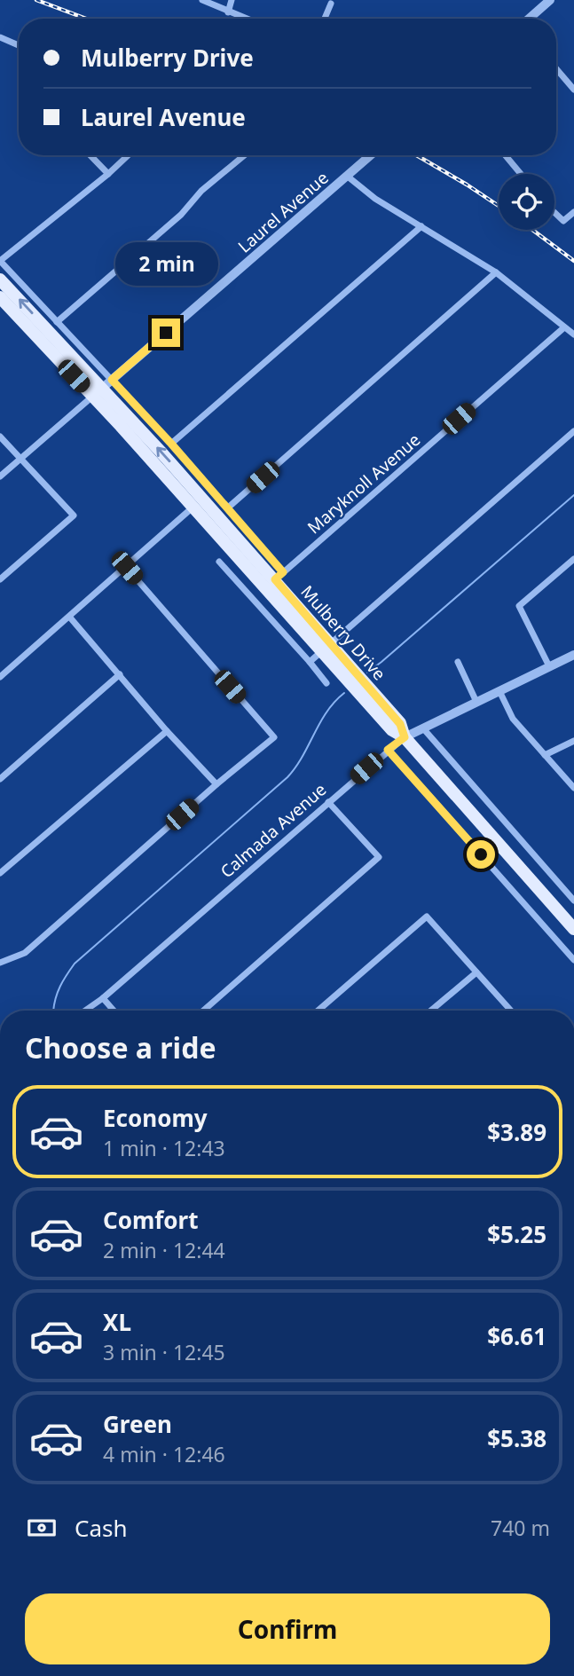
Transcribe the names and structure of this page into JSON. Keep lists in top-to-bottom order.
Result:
{
  "streets": {
    "main road": ["Mulberry Drive"],
    "street": ["Laurel Avenue", "Maryknoll Avenue", "Calmada Avenue"]
  },
  "crossings": [
    ["Laurel Avenue", "Mulberry Drive"],
    ["Maryknoll Avenue", "Mulberry Drive"],
    ["Mulberry Drive", "Calmada Avenue"]
  ],
  "page": {
    "banner": ["Mulberry Drive", "Laurel Avenue"],
    "bubble": "2 min",
    "heading": "Choose a ride",
    "list": [
      {
        "name": "Economy",
        "note": "1 min · 12:43",
        "value": "$3.89"
      },
      {
        "name": "Comfort",
        "note": "2 min · 12:44",
        "value": "$5.25"
      },
      {
        "name": "XL",
        "note": "3 min · 12:45",
        "value": "$6.61"
      },
      {
        "name": "Green",
        "note": "4 min · 12:46",
        "value": "$5.38"
      }
    ],
    "pay": ["Cash", "740 m"],
    "buttons": "Confirm"
  }
}
